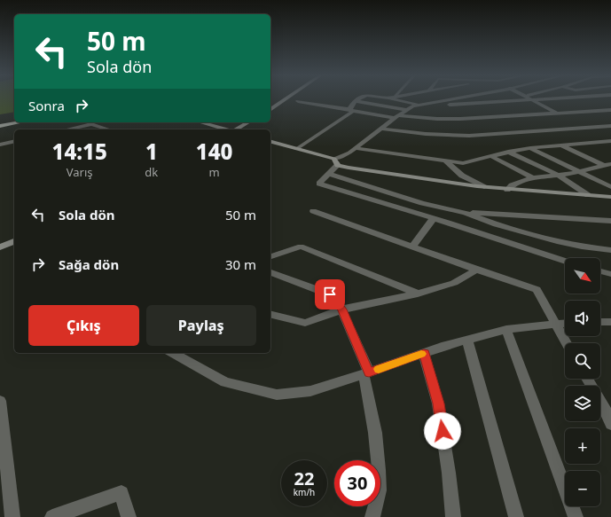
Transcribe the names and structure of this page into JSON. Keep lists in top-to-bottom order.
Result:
{
  "north": "bottom right",
  "page": {
    "turn": ["50 m", "Sola dön"],
    "then": "Sonra",
    "eta": [
      "14:15",
      "Varış",
      "1",
      "dk",
      "140",
      "m"
    ],
    "list": [
      {
        "name": "Sola dön",
        "value": "50 m"
      },
      {
        "name": "Sağa dön",
        "value": "30 m"
      }
    ],
    "map_buttons": ["+", "−"],
    "buttons": ["Çıkış", "Paylaş"],
    "speed": "22 km/h",
    "limit": "30"
  }
}
